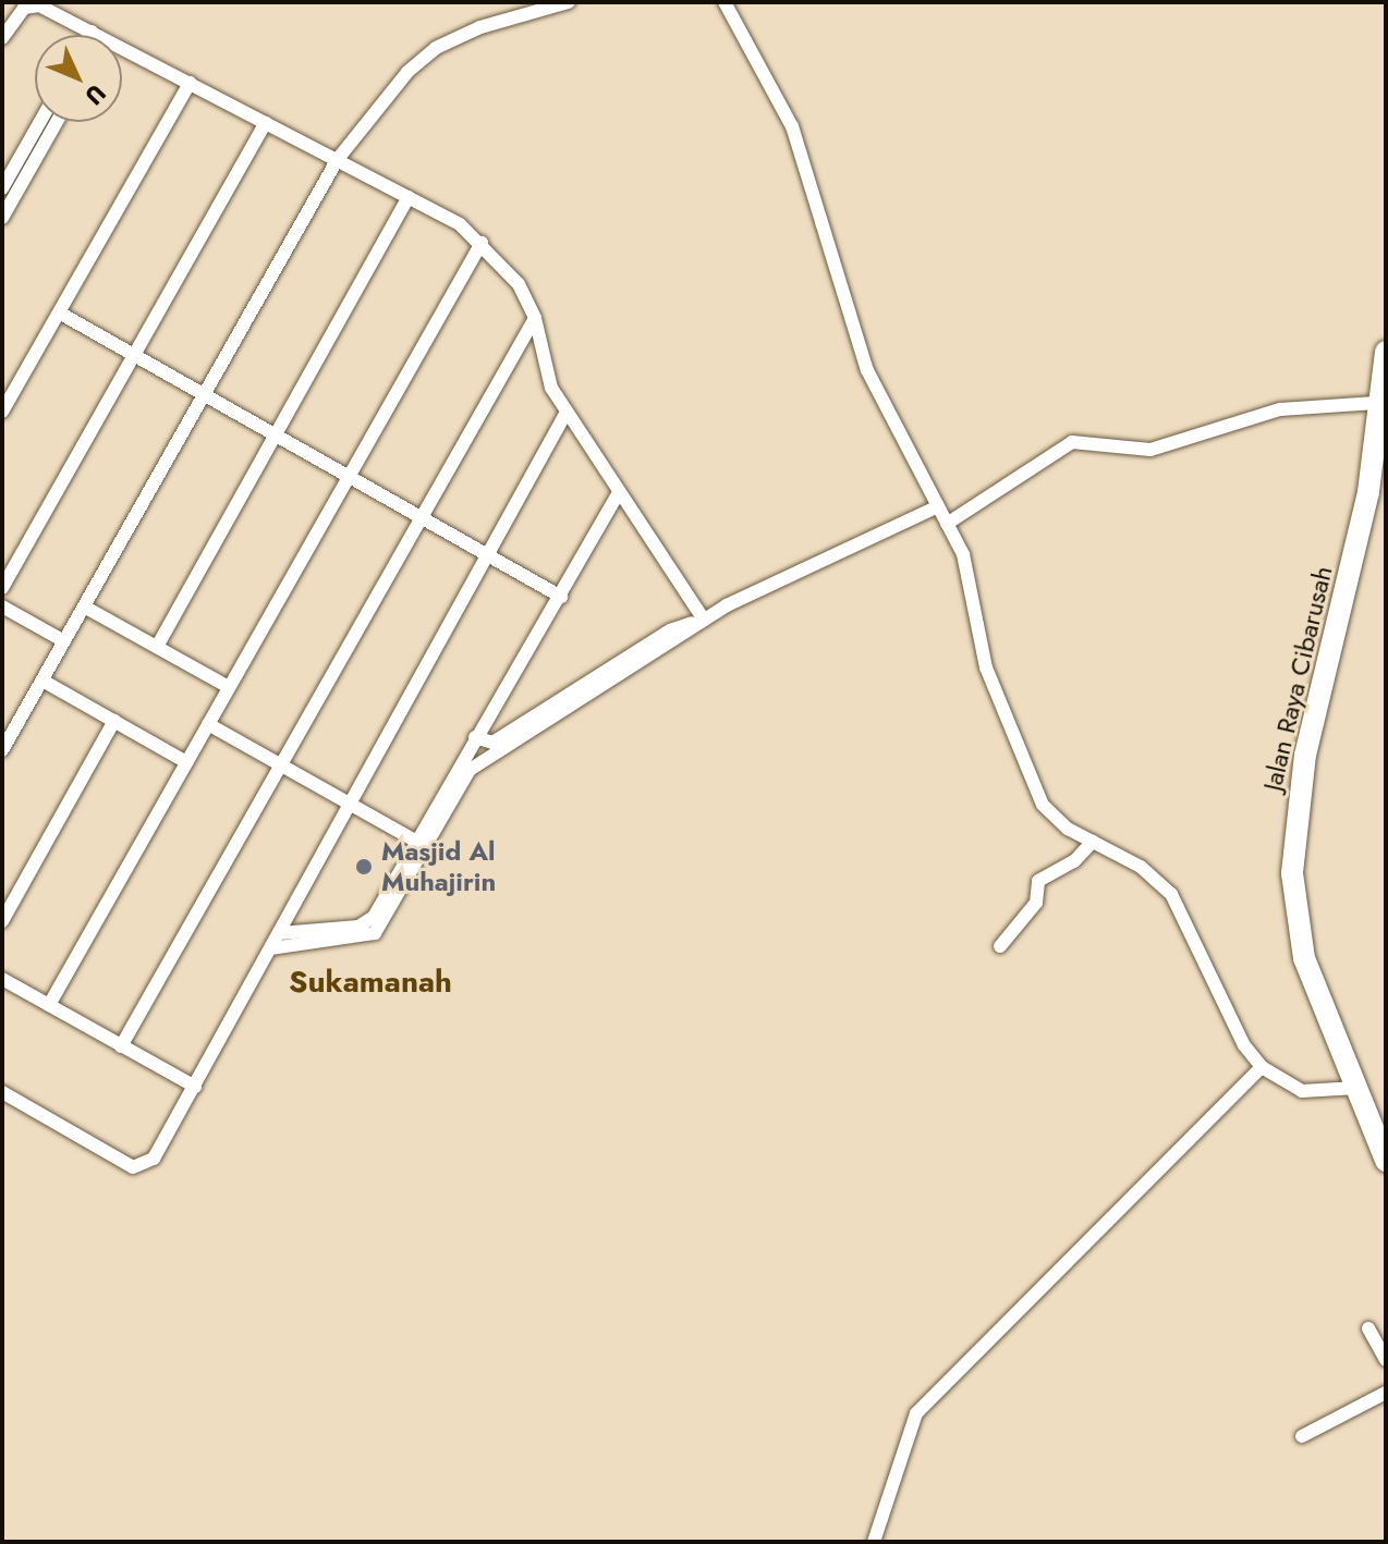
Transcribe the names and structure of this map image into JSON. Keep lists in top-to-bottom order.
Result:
{
  "streets": {
    "main road": ["Jalan Raya Cibarusah"]
  },
  "districts": ["Sukamanah"],
  "places": ["Masjid Al Muhajirin"],
  "north": "bottom right"
}
